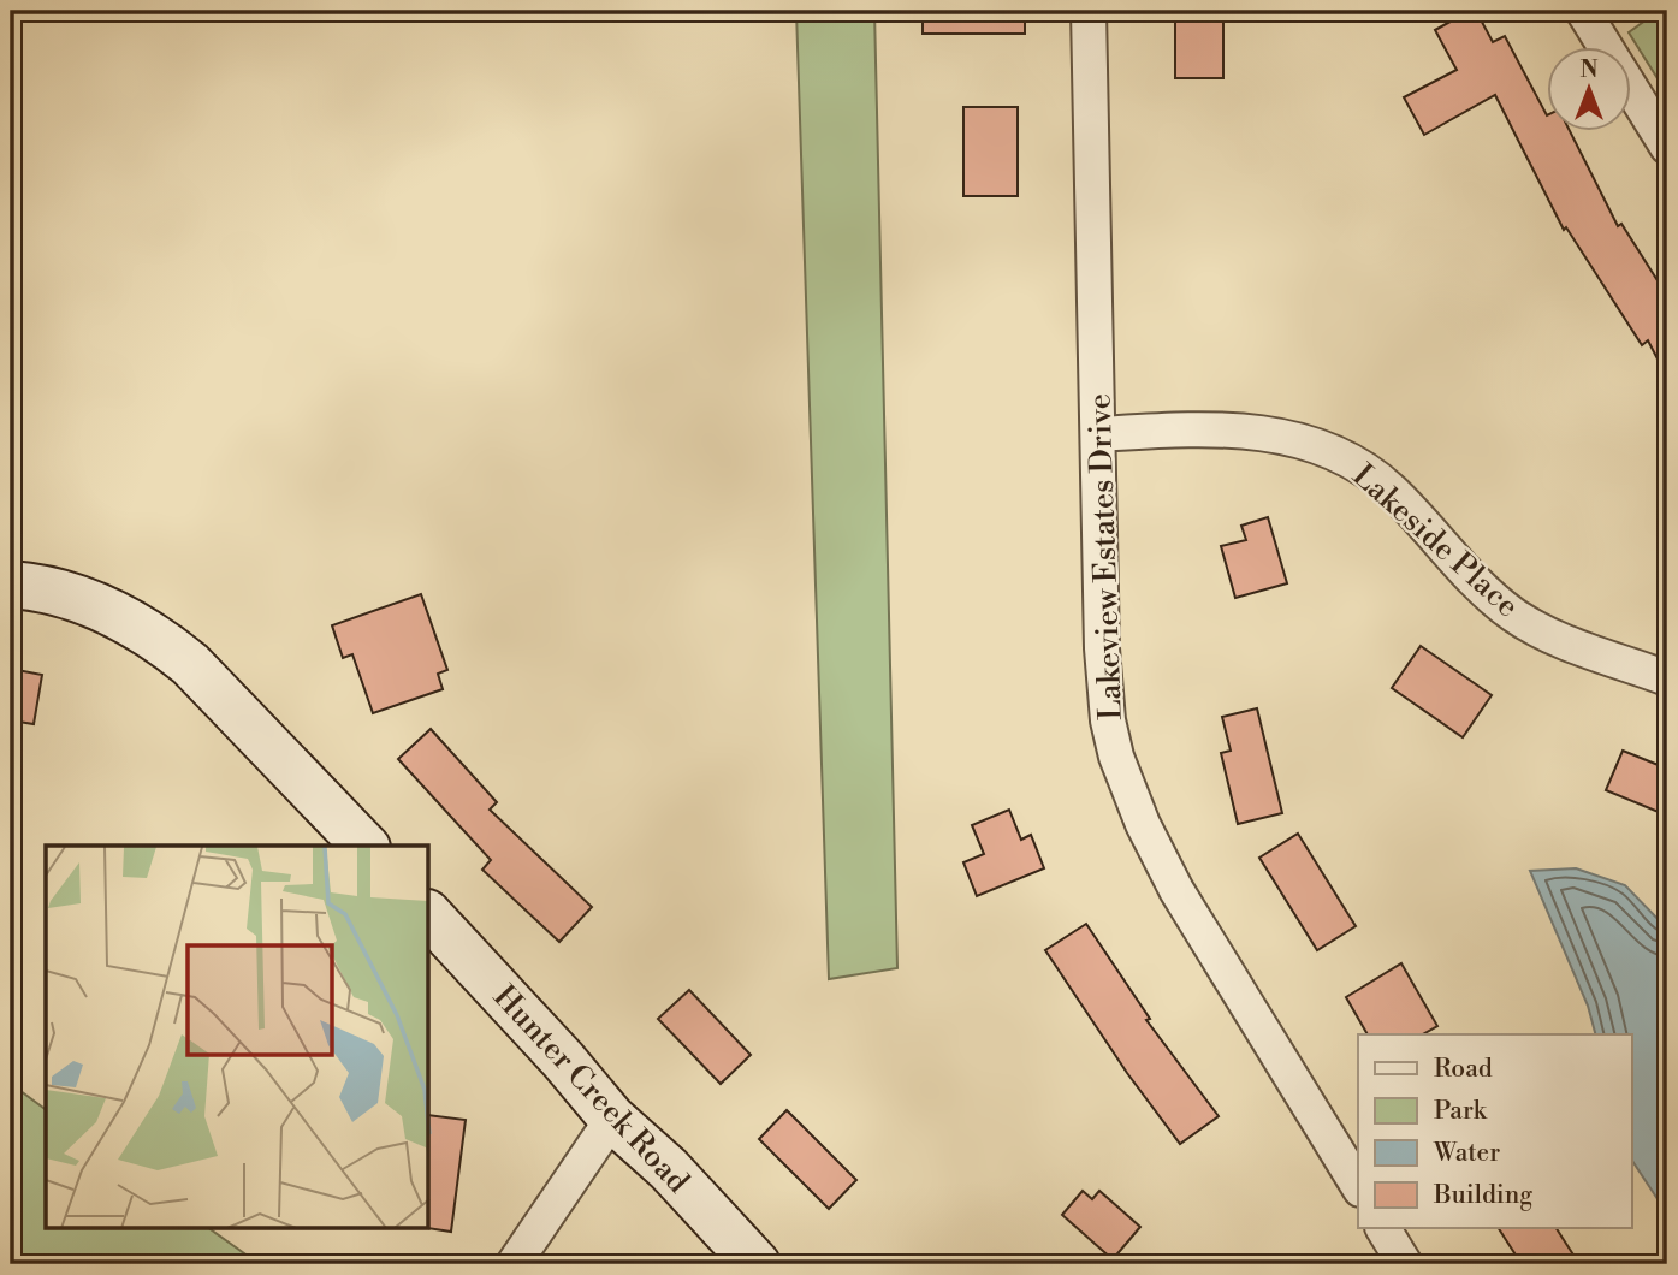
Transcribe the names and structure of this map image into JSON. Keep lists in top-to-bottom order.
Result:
{
  "streets": {
    "main road": ["Hunter Creek Road"],
    "street": ["Lakeside Place", "Lakeview Estates Drive"]
  },
  "crossings": [
    ["Lakeside Place", "Lakeview Estates Drive"]
  ],
  "legend": [
    "Road",
    "Park",
    "Water",
    "Building"
  ],
  "north": "top"
}
